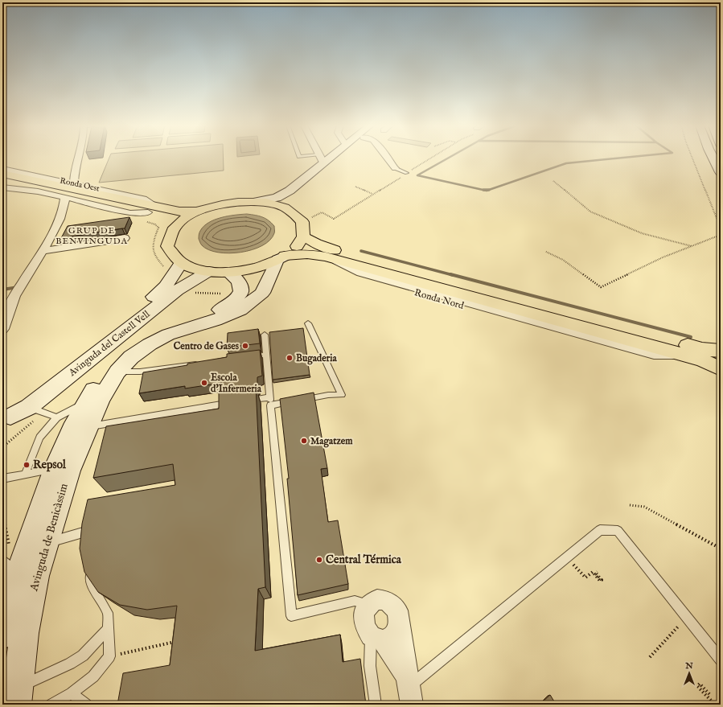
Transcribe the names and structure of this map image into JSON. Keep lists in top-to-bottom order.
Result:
{
  "streets": {
    "main road": [
      "Ronda Oest",
      "Ronda Nord",
      "Avinguda del Castell Vell",
      "Avinguda de Benicàssim"
    ]
  },
  "crossings": [
    ["Ronda Nord", "Avinguda de Benicàssim"]
  ],
  "districts": ["GRUP DE BENVINGUDA"],
  "places": [
    "Centro de Gases",
    "Bugaderia",
    "Escola d'Infermeria",
    "Magatzem",
    "Repsol",
    "Central Térmica"
  ],
  "north": "top"
}
